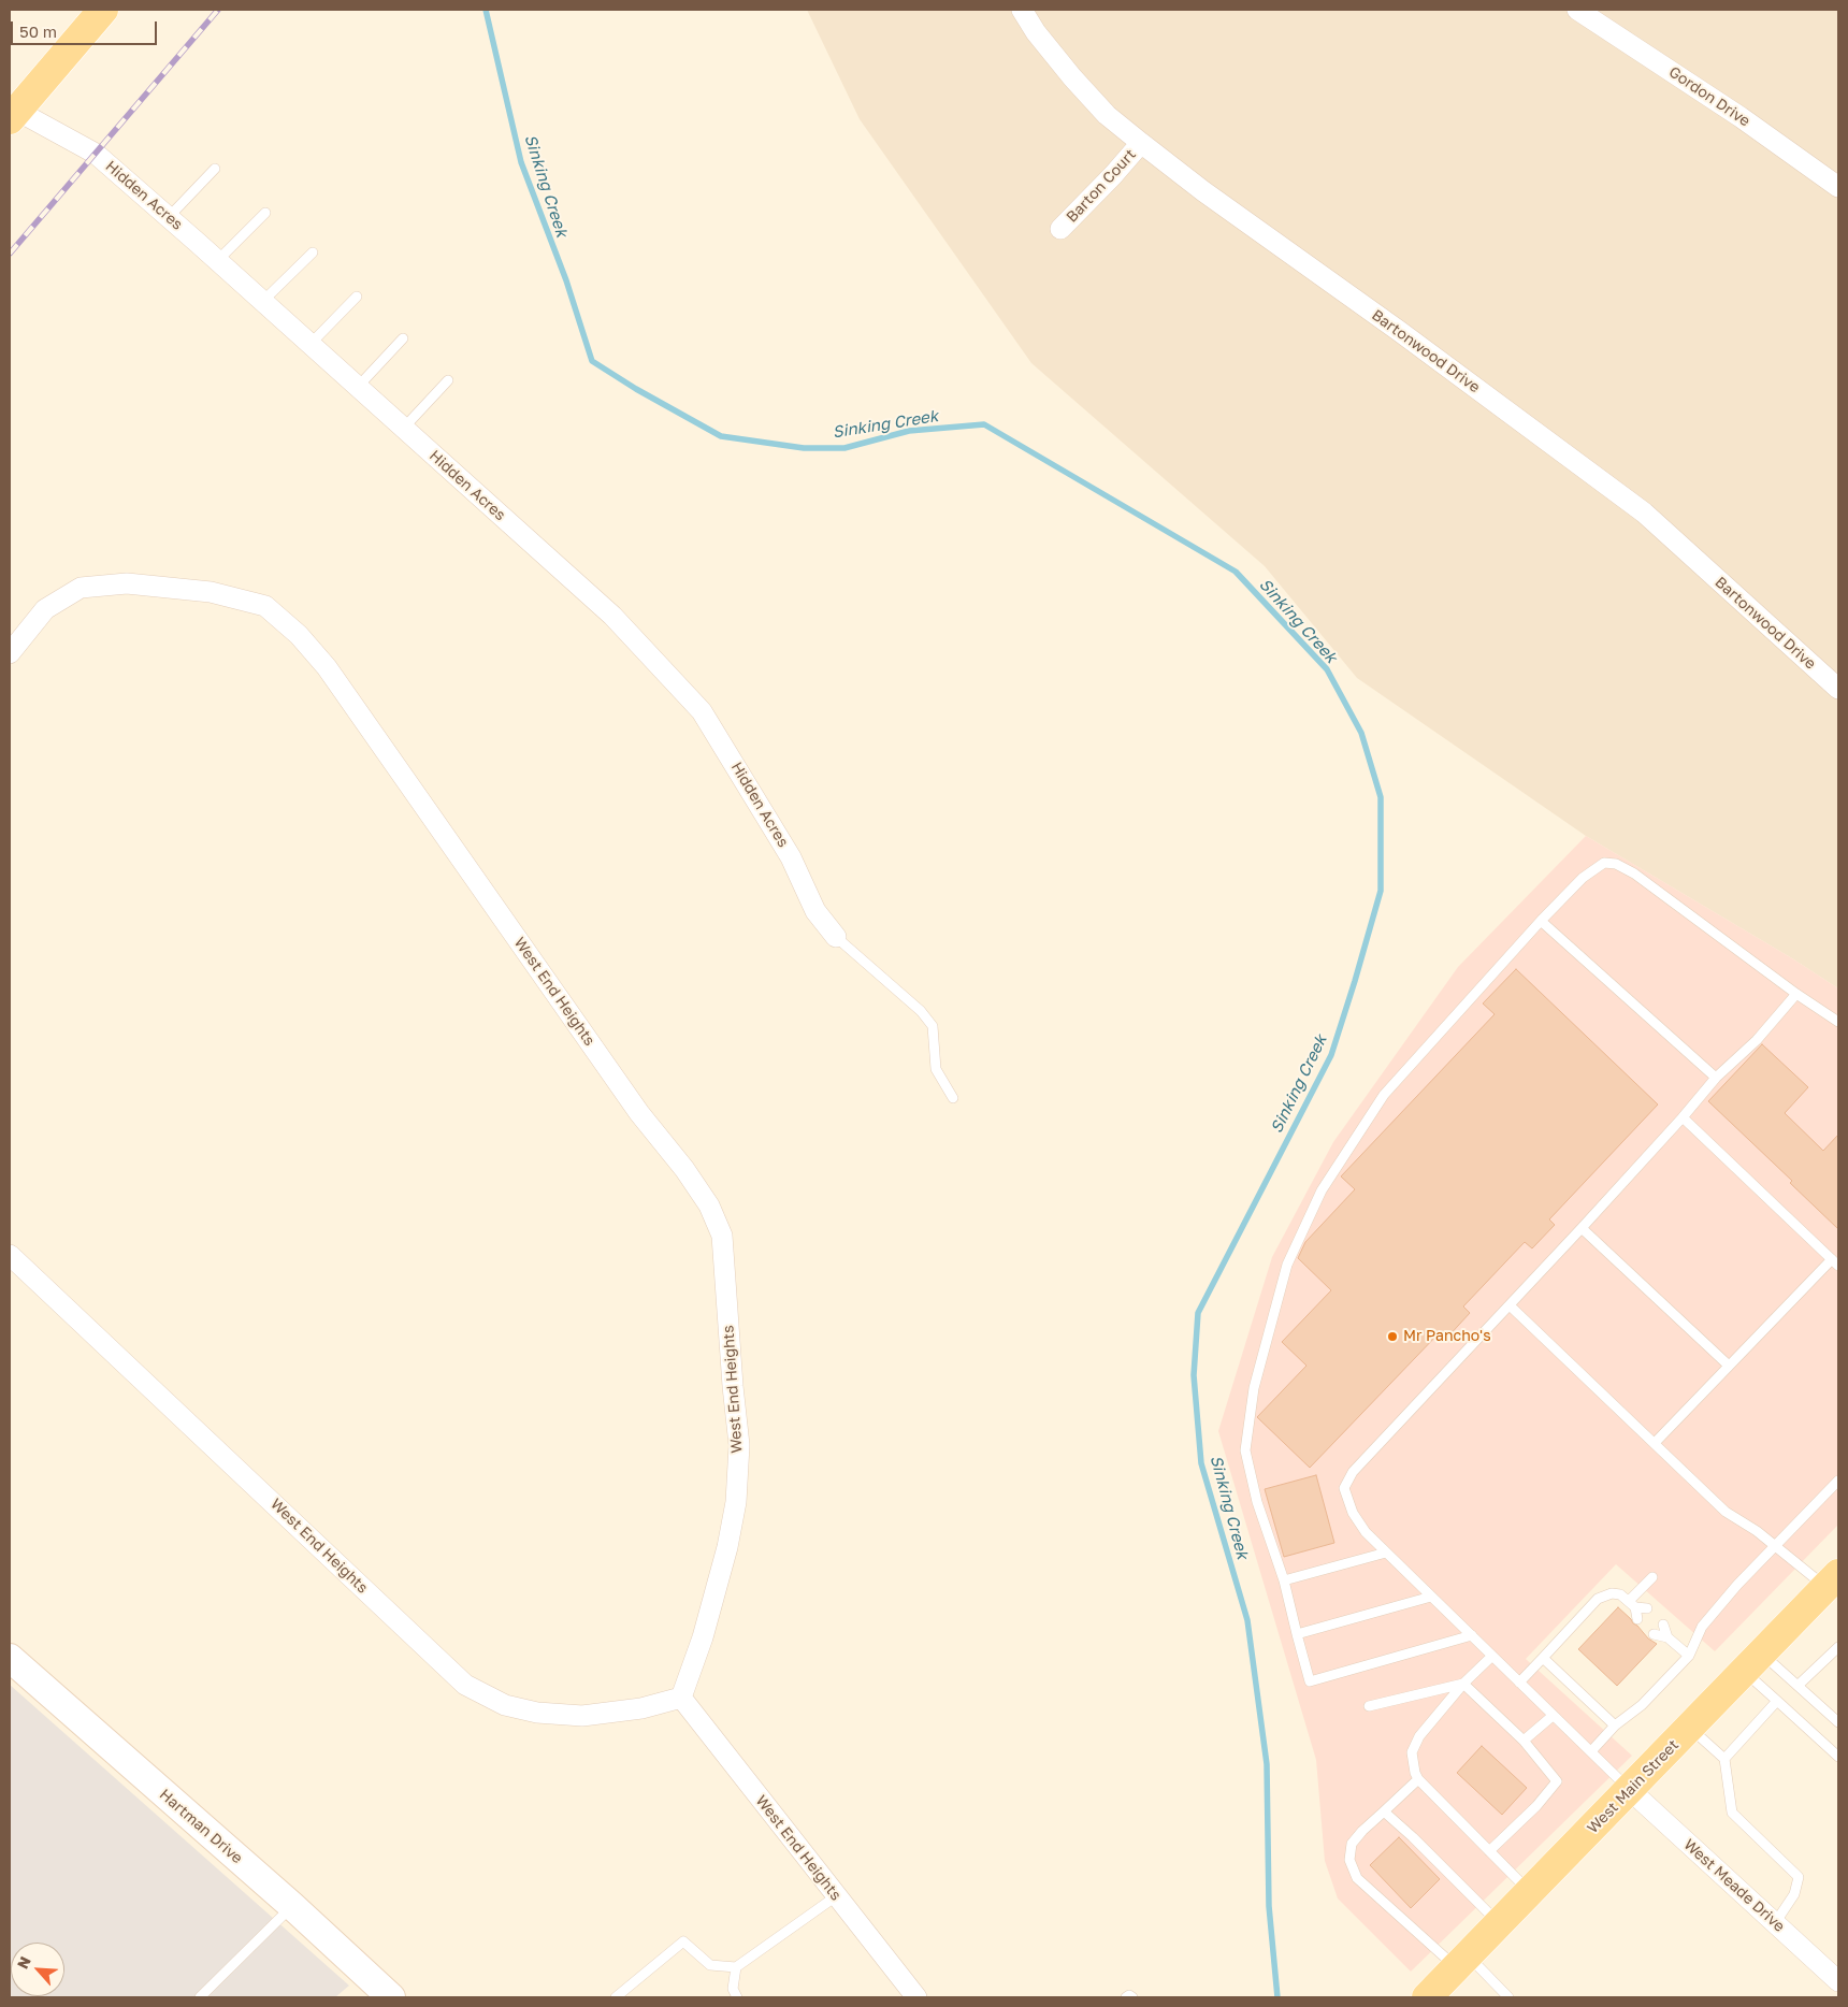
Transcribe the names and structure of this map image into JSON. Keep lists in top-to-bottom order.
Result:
{
  "streets": {
    "main road": ["West Main Street", "Hartman Drive"],
    "street": [
      "Gordon Drive",
      "Barton Court",
      "Hidden Acres",
      "Bartonwood Drive",
      "West End Heights",
      "West Meade Drive"
    ]
  },
  "crossings": [
    ["Barton Court", "Bartonwood Drive"],
    ["West Main Street", "West Meade Drive"]
  ],
  "water": ["Sinking Creek"],
  "places": ["Mr Pancho's"],
  "scale_bar": "50 m",
  "north": "top left"
}
